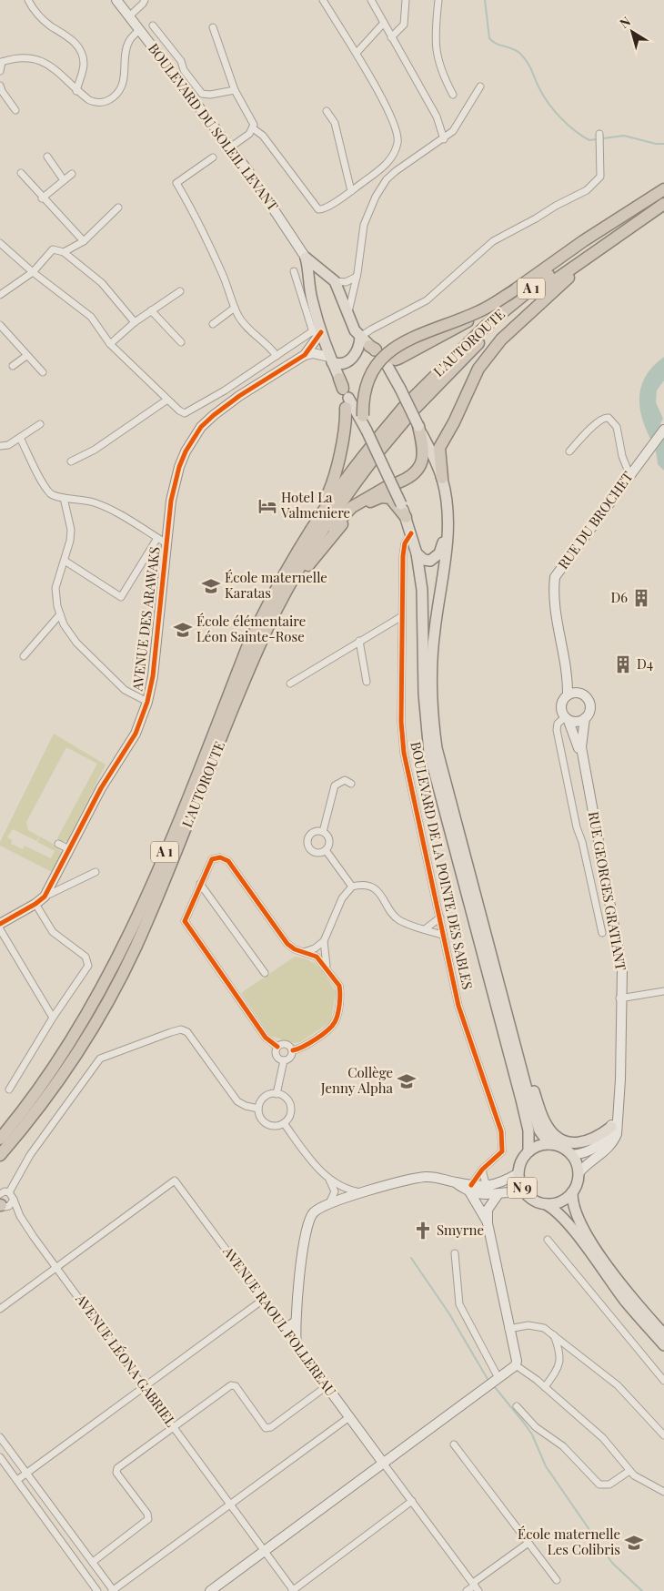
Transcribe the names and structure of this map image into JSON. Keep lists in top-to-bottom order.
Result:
{
  "streets": {
    "highway": ["A 1", "L'AUTOROUTE"],
    "main road": [
      "BOULEVARD DU SOLEIL LEVANT",
      "RUE DU BROCHET",
      "AVENUE DES ARAWAKS",
      "RUE GEORGES GRATIANT",
      "N 9",
      "AVENUE RAOUL FOLLEREAU"
    ],
    "street": ["BOULEVARD DE LA POINTE DES SABLES", "AVENUE LÉONA GABRIEL"]
  },
  "crossings": [
    ["BOULEVARD DU SOLEIL LEVANT", "AVENUE DES ARAWAKS"],
    ["BOULEVARD DE LA POINTE DES SABLES", "N 9"],
    ["AVENUE RAOUL FOLLEREAU", "AVENUE LÉONA GABRIEL"]
  ],
  "places": {
    "hotel": ["Hotel La Valmeniere"],
    "school or university": [
      "École maternelle Karatas",
      "École élémentaire Léon Sainte-Rose",
      "Collège Jenny Alpha",
      "École maternelle Les Colibris"
    ],
    "building": ["D6", "D4"],
    "church": ["Smyrne"]
  },
  "north": "top left"
}
